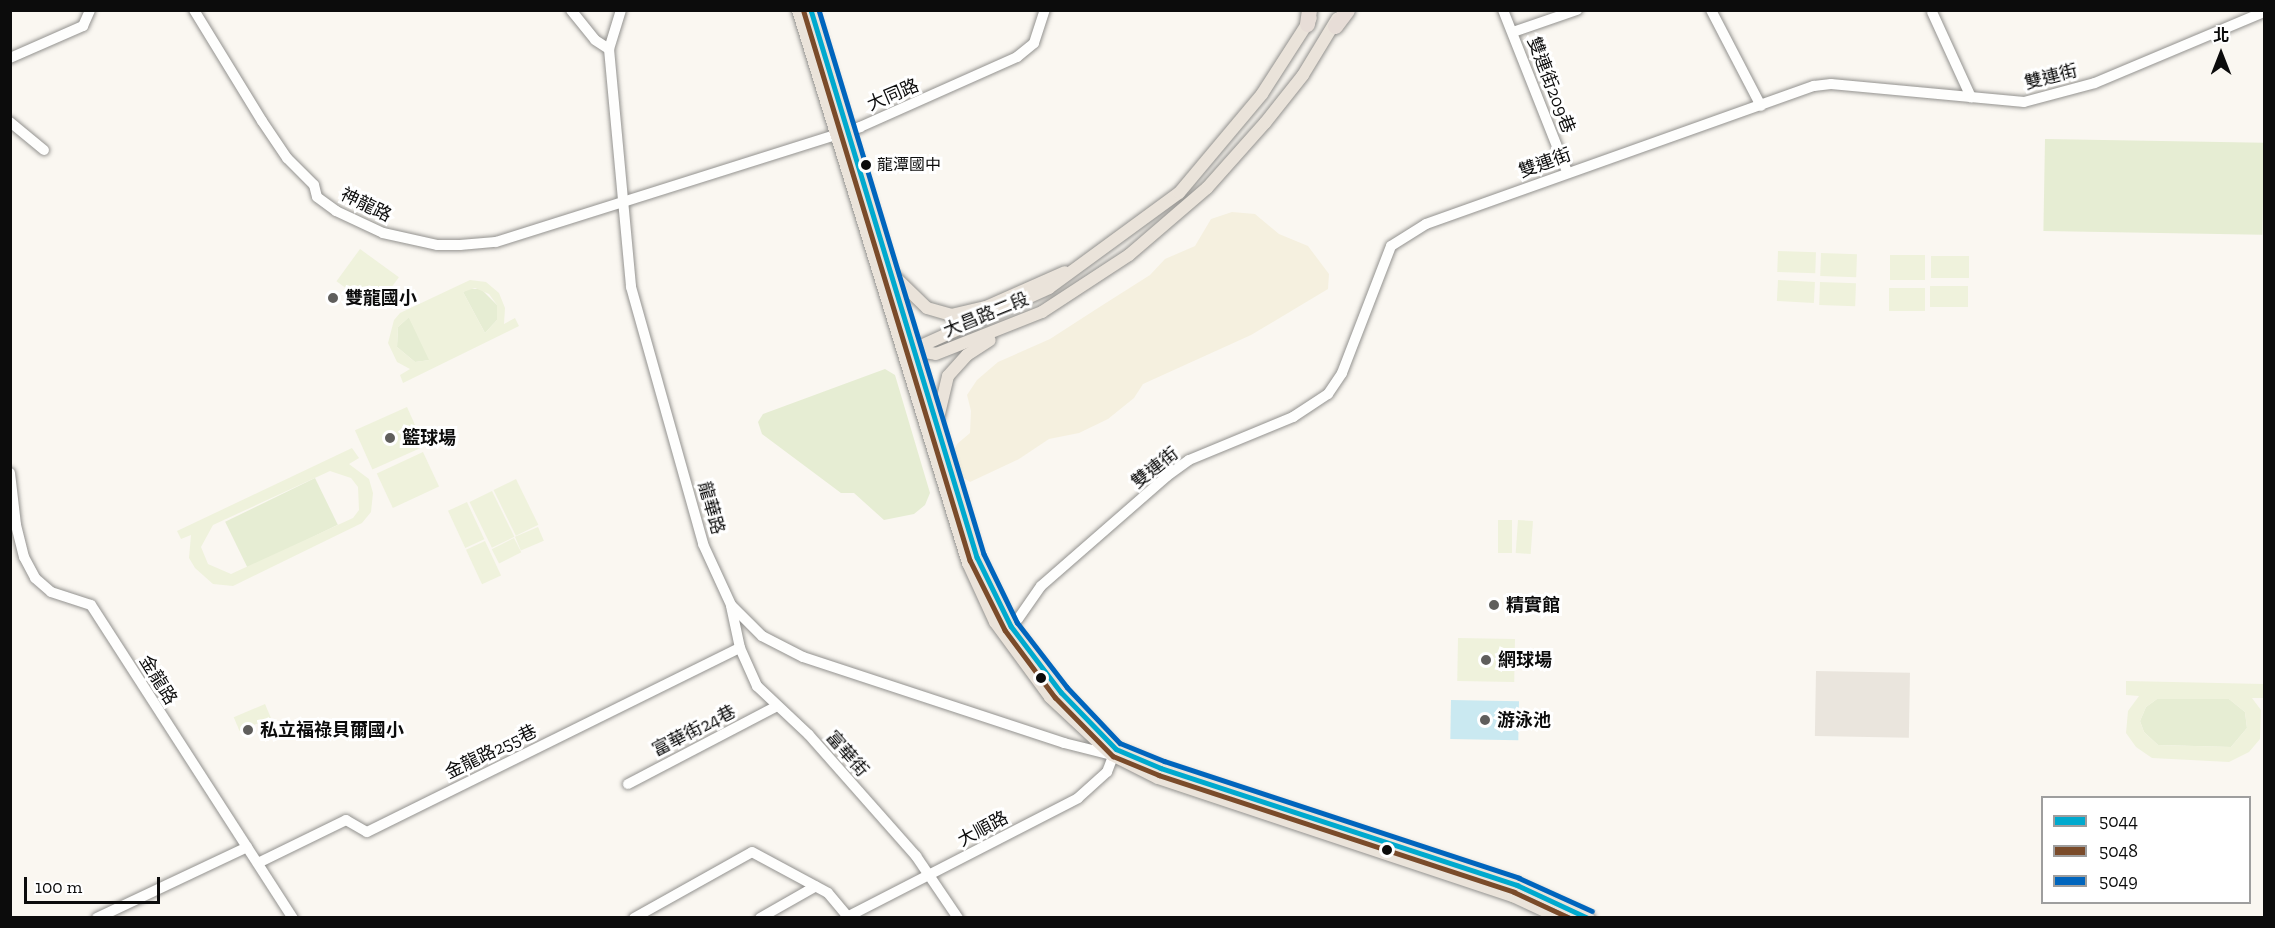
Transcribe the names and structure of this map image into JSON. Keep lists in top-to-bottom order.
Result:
{
  "streets": {
    "main road": ["大昌路二段"],
    "street": [
      "雙連街",
      "雙連街209巷",
      "大同路",
      "神龍路",
      "龍華路",
      "金龍路",
      "富華街24巷",
      "金龍路255巷",
      "富華街",
      "大順路"
    ]
  },
  "crossings": [
    ["雙連街", "雙連街209巷"],
    ["大同路", "神龍路"],
    ["大同路", "龍華路"],
    ["神龍路", "龍華路"],
    ["龍華路", "富華街"],
    ["龍華路", "大順路"],
    ["金龍路", "金龍路255巷"],
    ["富華街24巷", "富華街"],
    ["金龍路255巷", "富華街"],
    ["富華街", "大順路"]
  ],
  "places": [
    "龍潭國中",
    "雙龍國小",
    "籃球場",
    "精實館",
    "網球場",
    "游泳池",
    "私立福祿貝爾國小"
  ],
  "lines": ["transit line 5044", "transit line 5049", "transit line 5048"],
  "legend": ["5044", "5048", "5049"],
  "scale_bar": "100 m",
  "north": "top"
}
